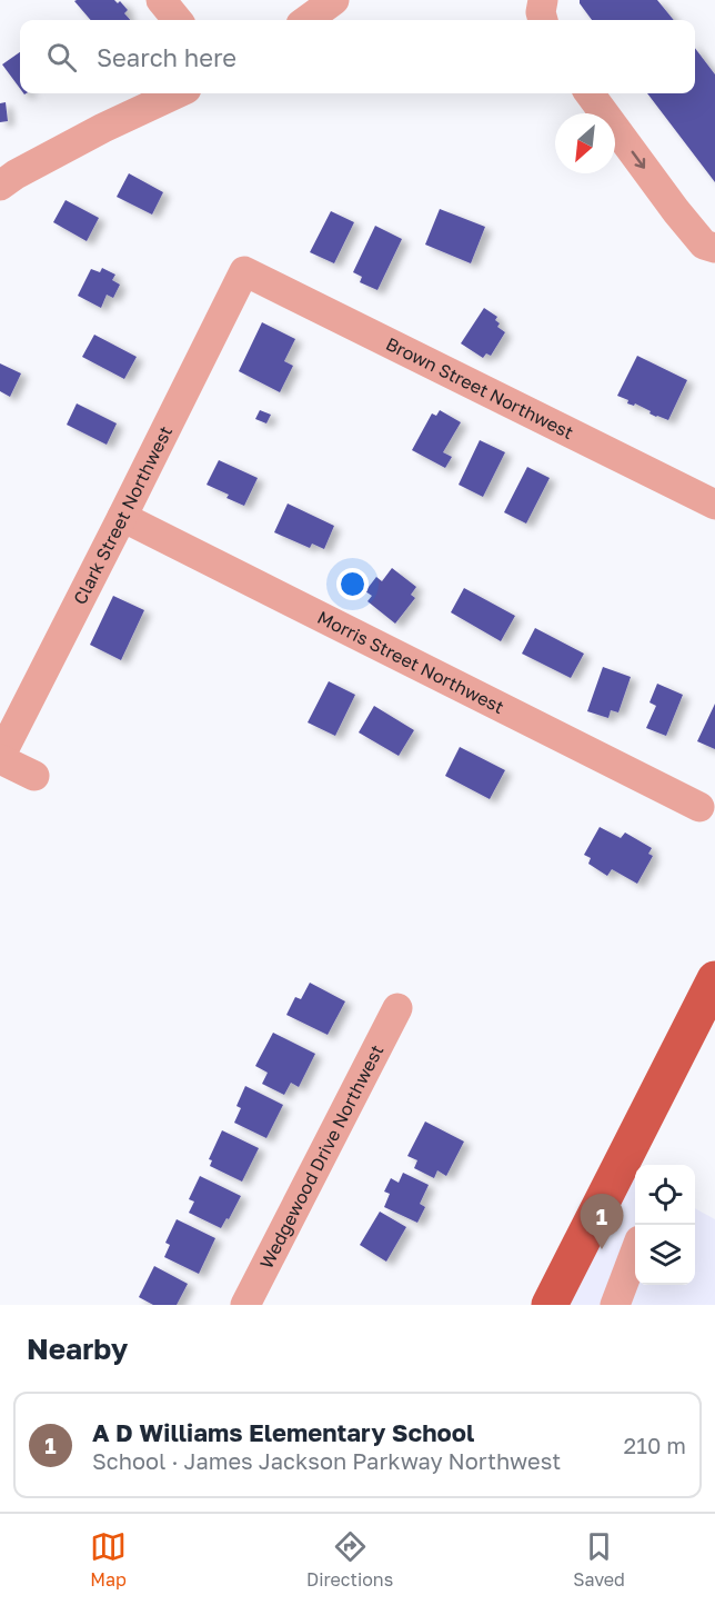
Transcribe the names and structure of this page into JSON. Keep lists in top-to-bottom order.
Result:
{
  "streets": {
    "street": [
      "Brown Street Northwest",
      "Clark Street Northwest",
      "Morris Street Northwest",
      "Wedgewood Drive Northwest"
    ]
  },
  "crossings": [
    ["Brown Street Northwest", "Clark Street Northwest"],
    ["Clark Street Northwest", "Morris Street Northwest"]
  ],
  "north": "bottom left",
  "page": {
    "search": "Search here",
    "pins": "1",
    "heading": "Nearby",
    "list": [
      {
        "mark": "1",
        "name": "A D Williams Elementary School",
        "note": "School · James Jackson Parkway Northwest",
        "value": "210 m"
      }
    ],
    "nav": ["Map", "Directions", "Saved"]
  }
}
